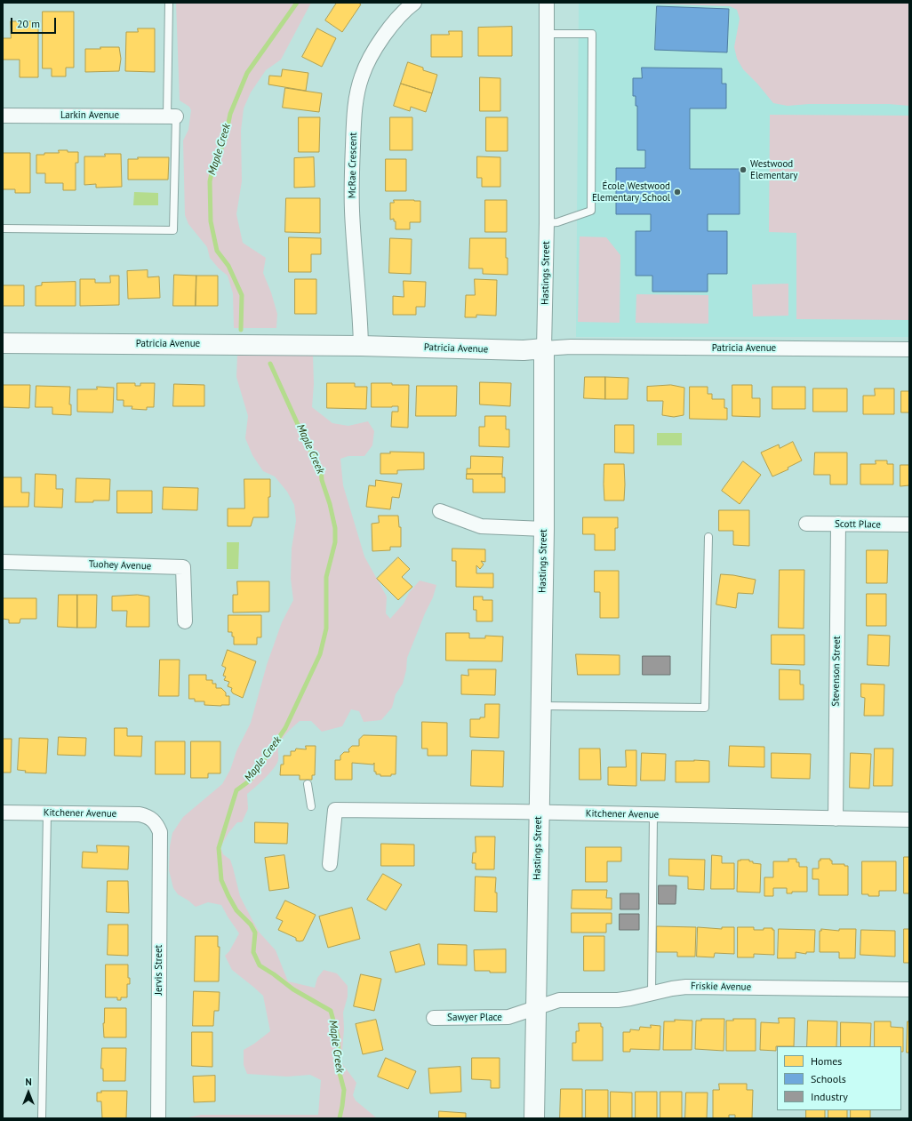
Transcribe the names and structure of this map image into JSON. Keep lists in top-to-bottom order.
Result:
{
  "streets": {
    "street": [
      "Larkin Avenue",
      "McRae Crescent",
      "Hastings Street",
      "Patricia Avenue",
      "Scott Place",
      "Tuohey Avenue",
      "Stevenson Street",
      "Kitchener Avenue",
      "Jervis Street",
      "Friskie Avenue",
      "Sawyer Place"
    ]
  },
  "crossings": [
    ["McRae Crescent", "Patricia Avenue"],
    ["Hastings Street", "Patricia Avenue"],
    ["Hastings Street", "Kitchener Avenue"],
    ["Hastings Street", "Friskie Avenue"],
    ["Hastings Street", "Sawyer Place"],
    ["Scott Place", "Stevenson Street"],
    ["Stevenson Street", "Kitchener Avenue"],
    ["Kitchener Avenue", "Jervis Street"],
    ["Friskie Avenue", "Sawyer Place"]
  ],
  "water": ["Maple Creek"],
  "places": ["Westwood Elementary", "École Westwood Elementary School"],
  "legend": ["Homes", "Schools", "Industry"],
  "scale_bar": "20 m",
  "north": "top"
}
